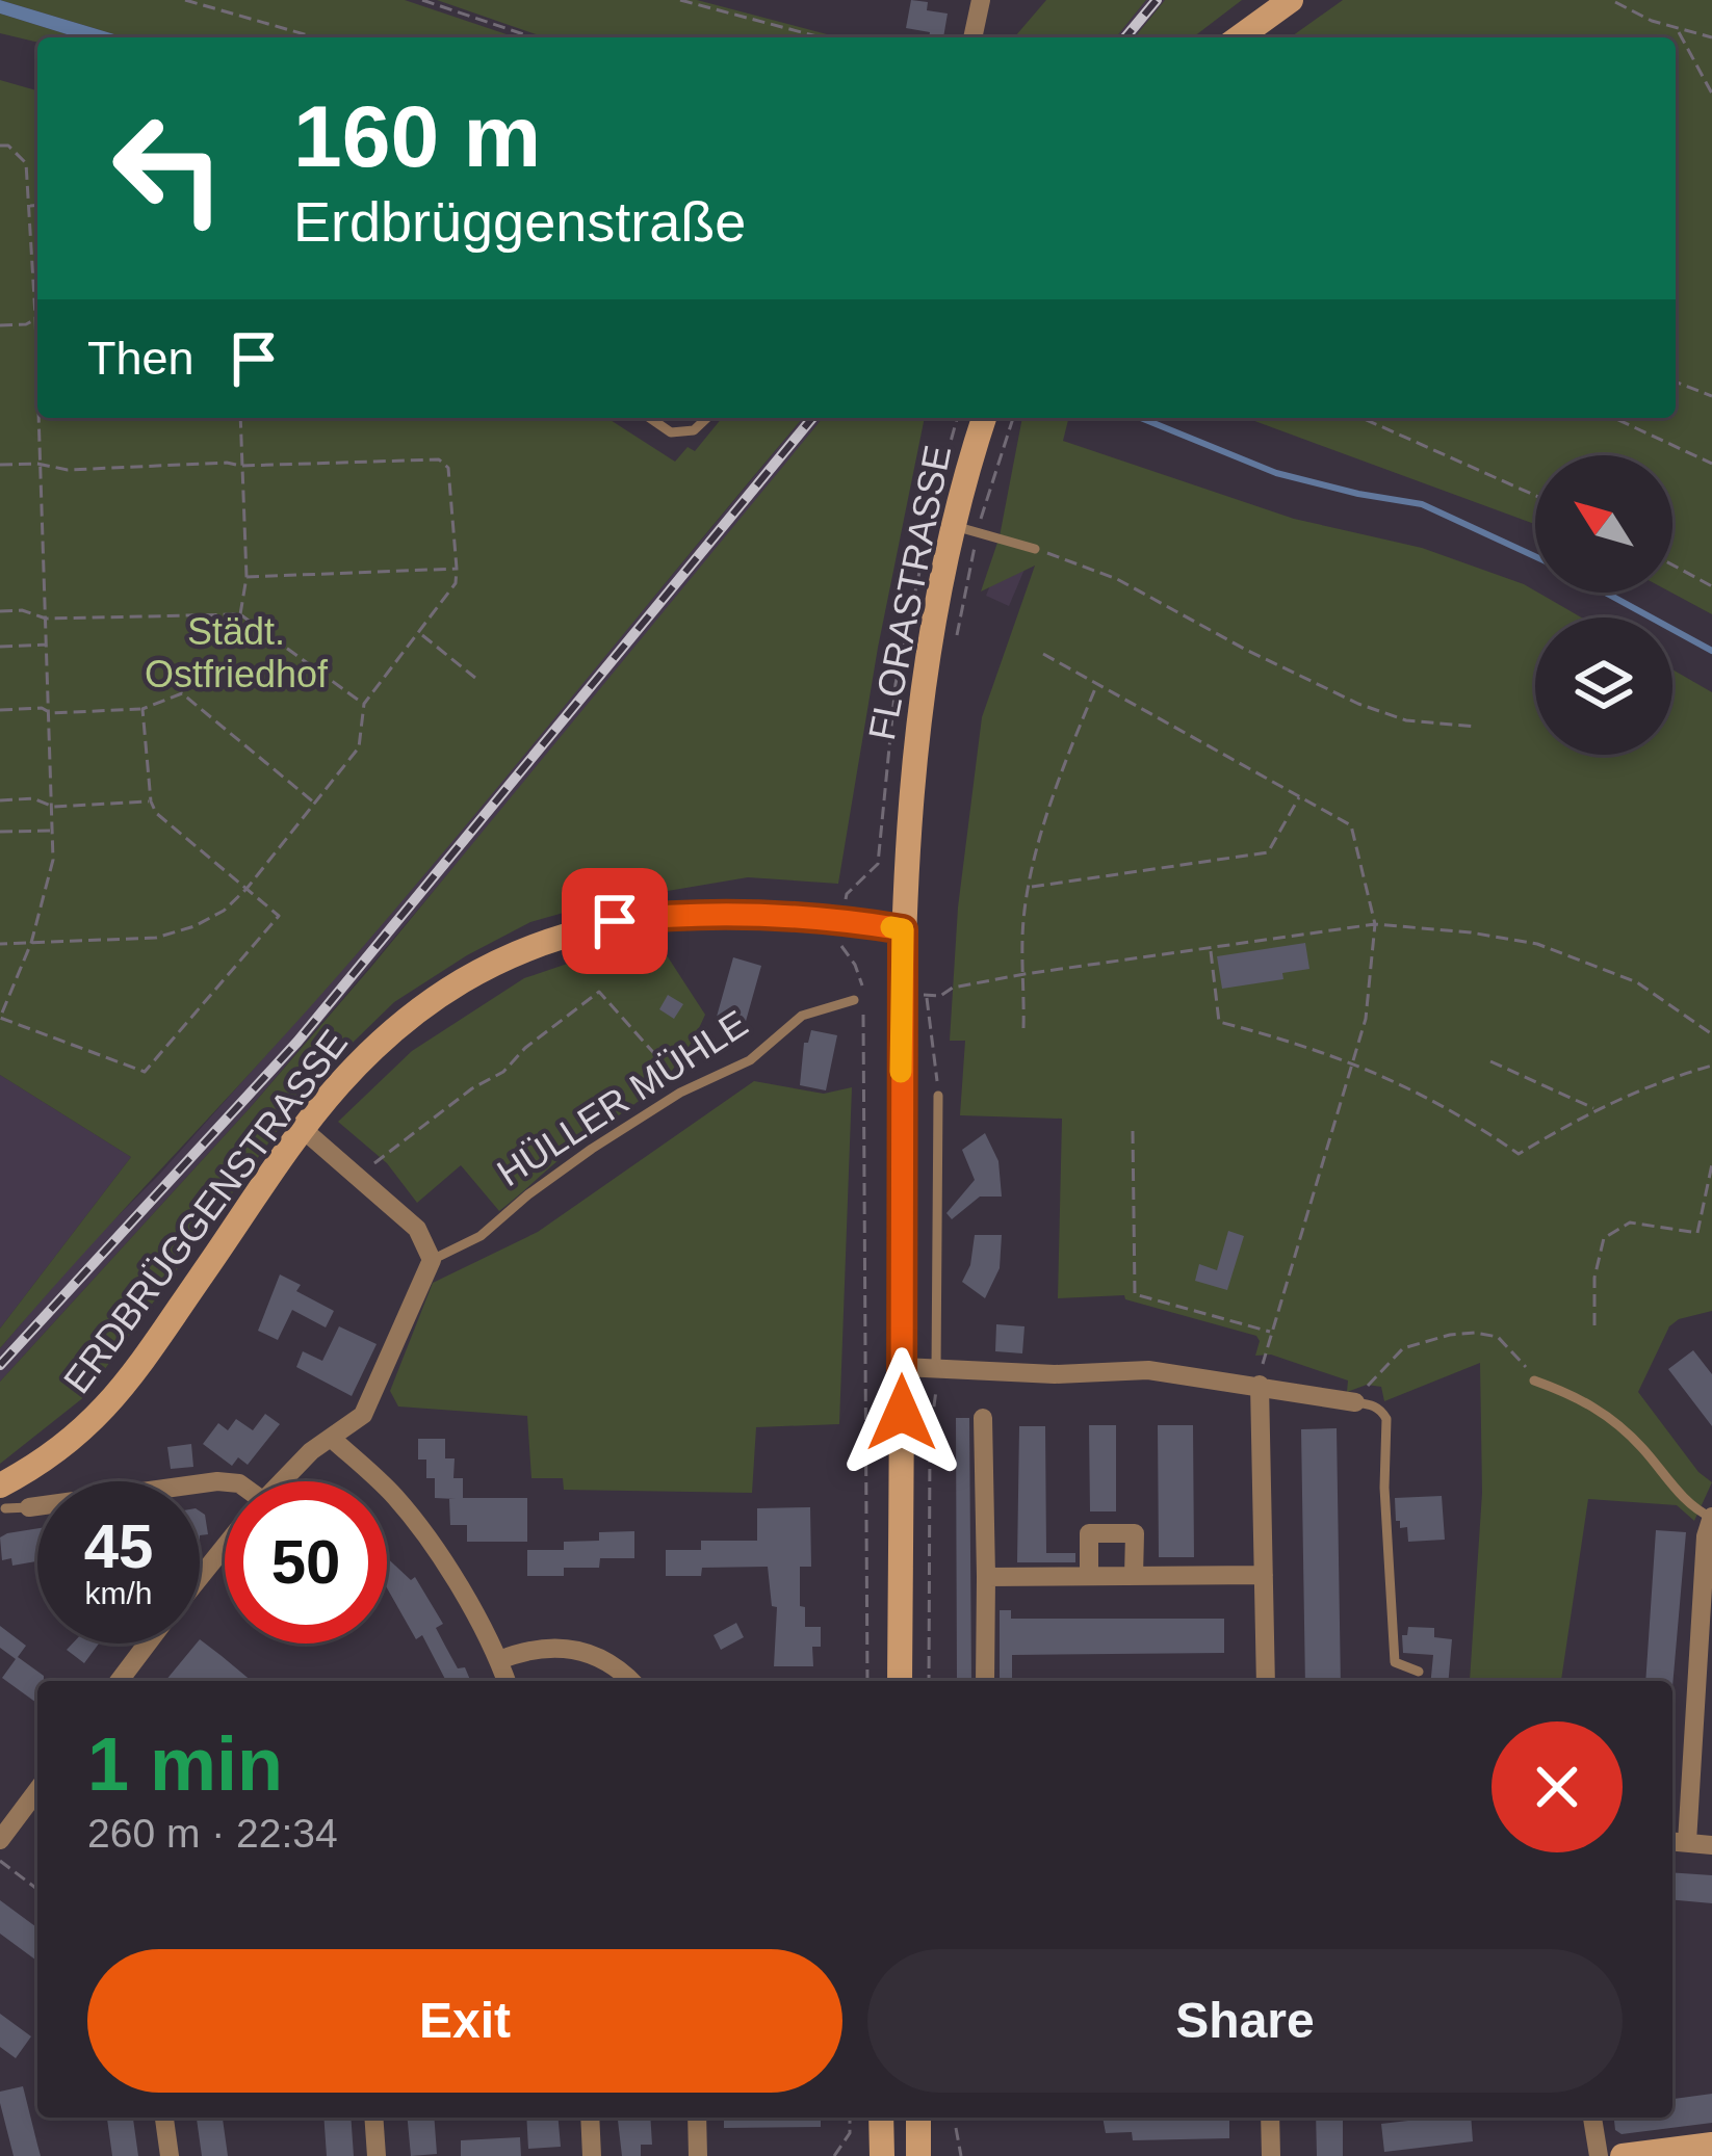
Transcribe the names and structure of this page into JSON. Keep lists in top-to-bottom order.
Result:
{
  "streets": {
    "main road": ["FLORASTRASSE", "ERDBRÜGGENSTRASSE"],
    "lane": ["HÜLLER MÜHLE"]
  },
  "crossings": [
    ["FLORASTRASSE", "ERDBRÜGGENSTRASSE"]
  ],
  "parks": ["Städt. Ostfriedhof"],
  "north": "top left",
  "page": {
    "turn": ["160 m", "Erdbrüggenstraße"],
    "then": "Then",
    "speed": "45 km/h",
    "limit": "50",
    "heading": ["1 min", "260 m · 22:34"],
    "buttons": ["Exit", "Share"]
  }
}
